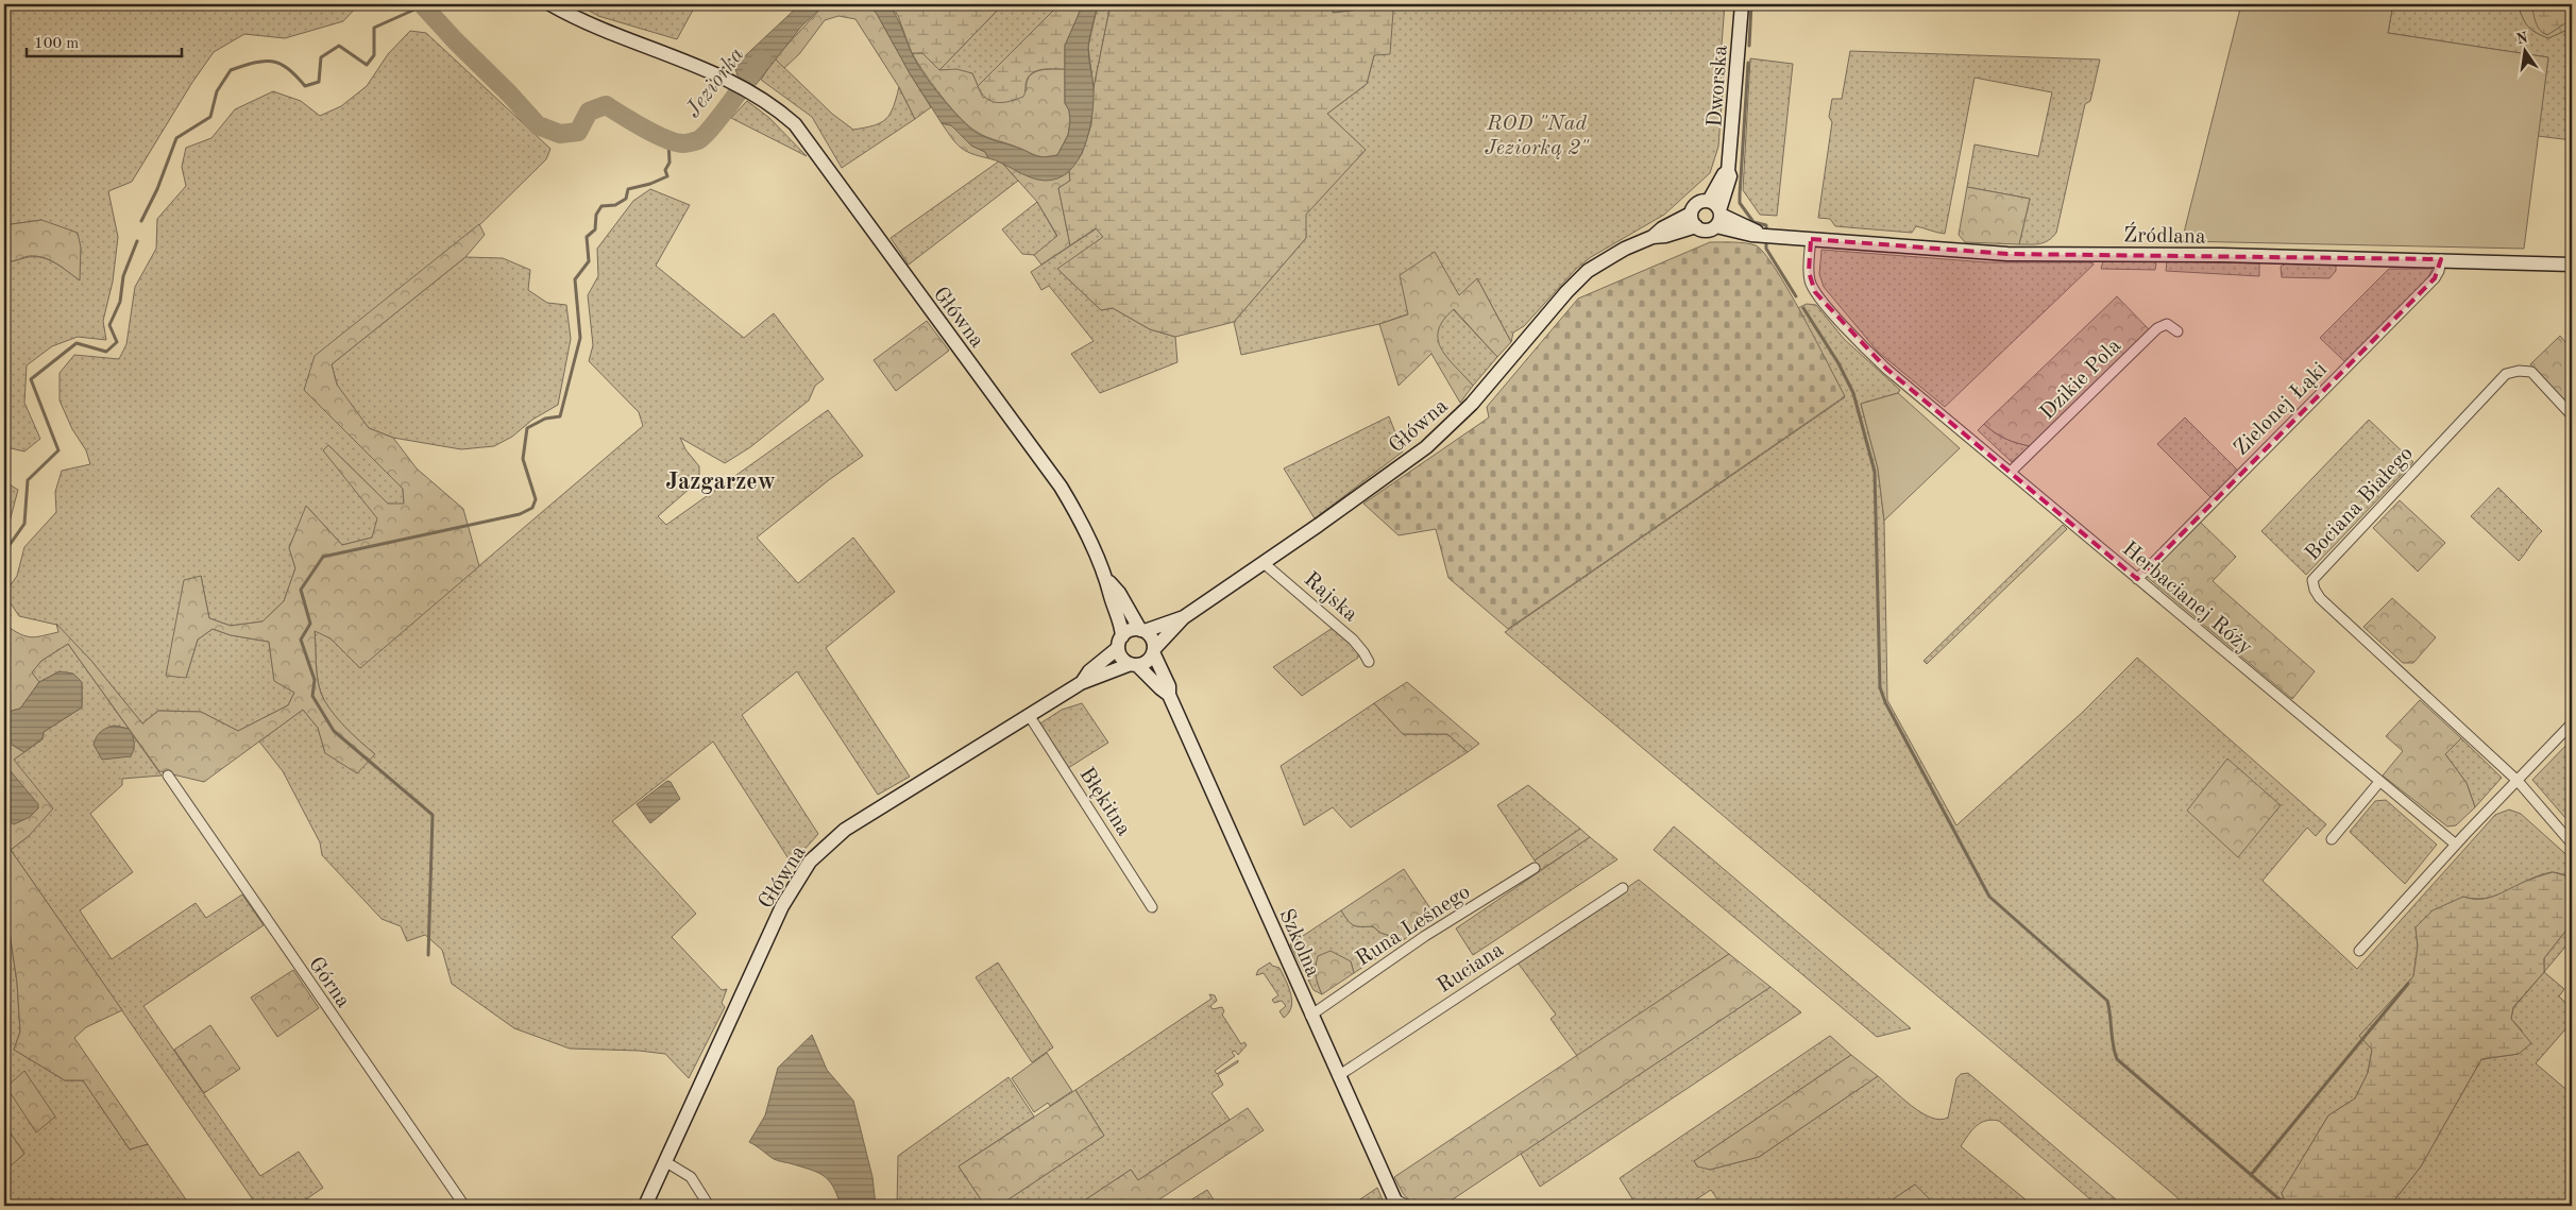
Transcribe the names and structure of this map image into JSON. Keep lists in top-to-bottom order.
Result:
{
  "streets": {
    "main road": [
      "Dworska",
      "Źródlana",
      "Główna",
      "Szkolna"
    ],
    "street": [
      "Dzikie Pola",
      "Zielonej Łąki",
      "Bociana Białego",
      "Rajska",
      "Herbacianej Róży",
      "Błękitna",
      "Runa Leśnego",
      "Ruciana",
      "Górna"
    ]
  },
  "crossings": [
    ["Dworska", "Źródlana"],
    ["Dworska", "Główna"],
    ["Źródlana", "Główna"],
    ["Źródlana", "Zielonej Łąki"],
    ["Źródlana", "Herbacianej Róży"],
    ["Główna", "Rajska"],
    ["Główna", "Błękitna"],
    ["Główna", "Szkolna"],
    ["Dzikie Pola", "Herbacianej Róży"],
    ["Zielonej Łąki", "Herbacianej Róży"],
    ["Runa Leśnego", "Szkolna"],
    ["Szkolna", "Ruciana"]
  ],
  "districts": ["Jazgarzew"],
  "water": ["Jeziorka"],
  "parks": ["ROD \"Nad Jeziorką 2\""],
  "scale_bar": "100 m",
  "north": "top"
}
